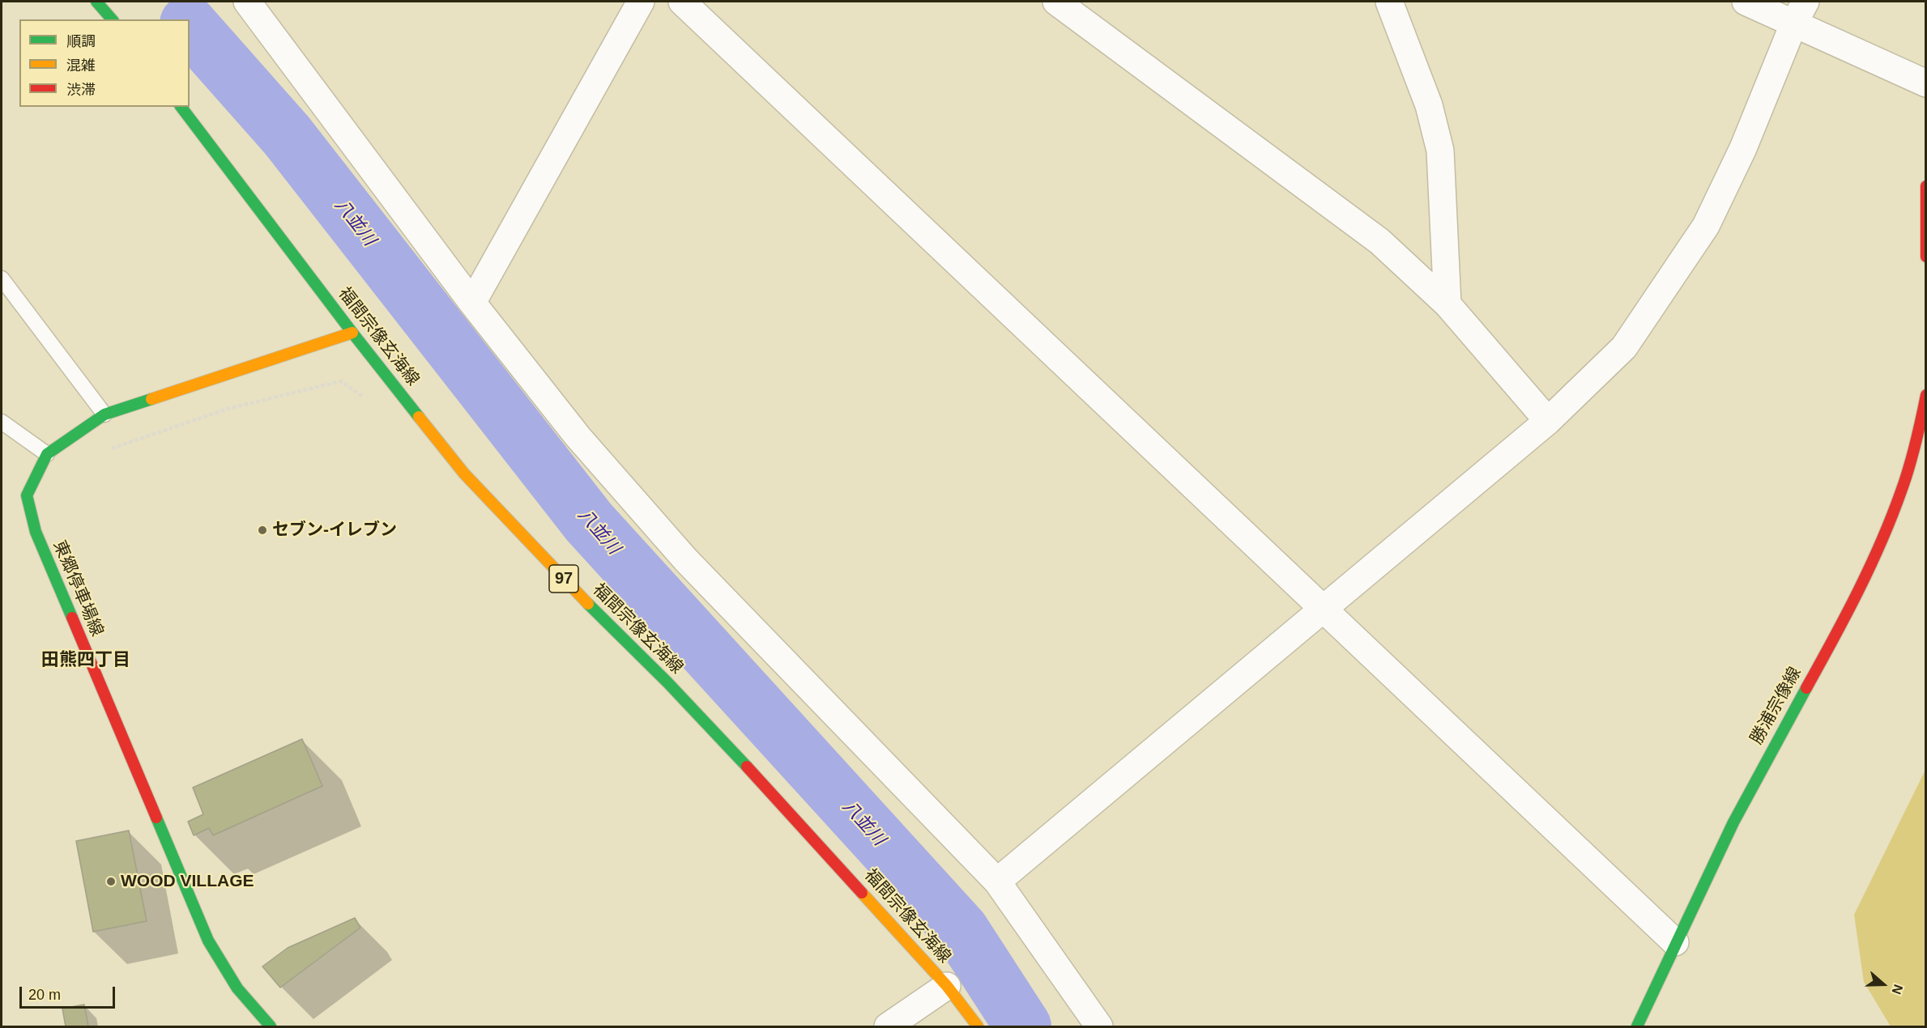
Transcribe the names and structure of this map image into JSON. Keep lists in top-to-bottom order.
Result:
{
  "streets": {
    "main road": [
      "福間宗像玄海線",
      "97",
      "東郷停車場線",
      "勝浦宗像線"
    ]
  },
  "crossings": [
    ["福間宗像玄海線", "東郷停車場線"]
  ],
  "districts": ["田熊四丁目"],
  "water": ["八並川"],
  "places": ["セブン-イレブン", "WOOD VILLAGE"],
  "legend": ["順調", "混雑", "渋滞"],
  "scale_bar": "20 m",
  "north": "right"
}
